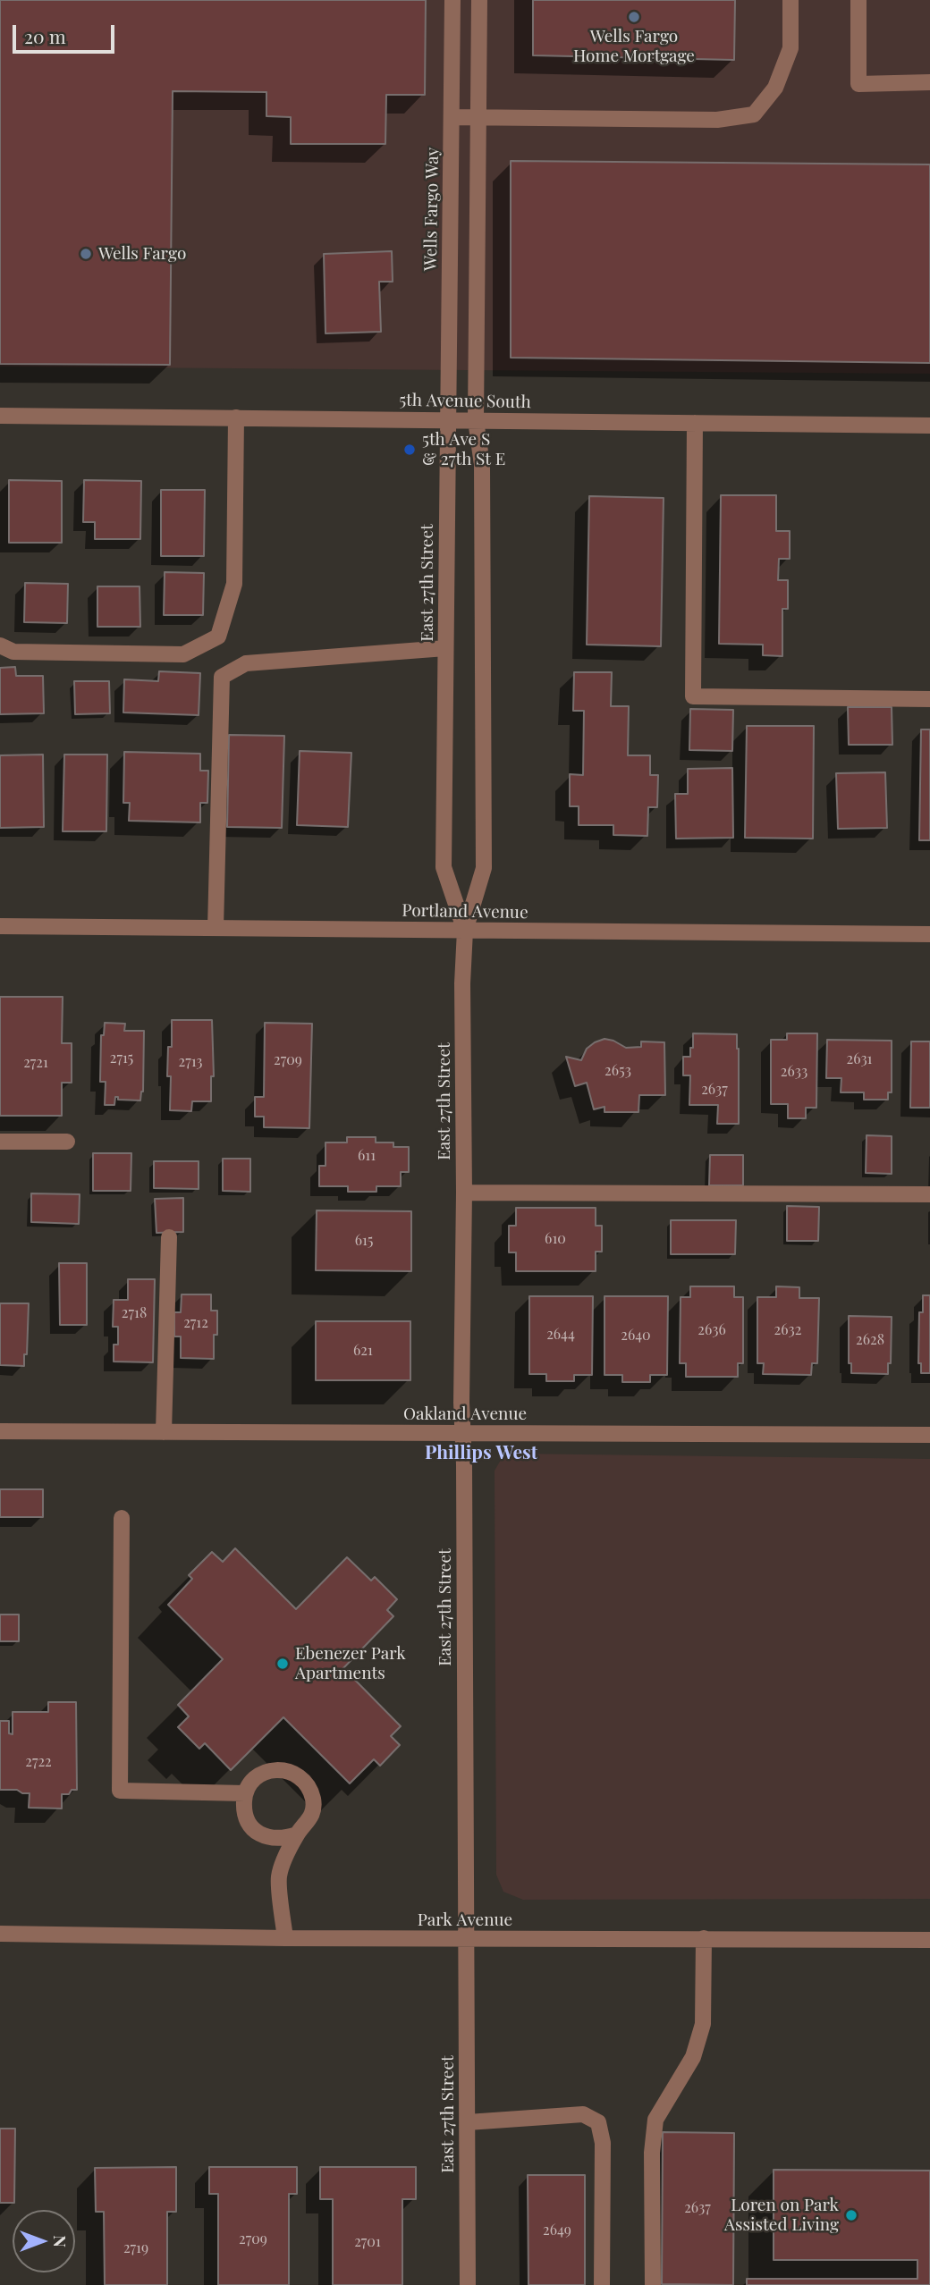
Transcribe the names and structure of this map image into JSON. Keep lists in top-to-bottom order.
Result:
{
  "streets": {
    "street": [
      "Wells Fargo Way",
      "5th Avenue South",
      "East 27th Street",
      "Portland Avenue",
      "Oakland Avenue",
      "Park Avenue"
    ]
  },
  "crossings": [
    ["Wells Fargo Way", "5th Avenue South"],
    ["Wells Fargo Way", "East 27th Street"],
    ["5th Avenue South", "East 27th Street"],
    ["East 27th Street", "Portland Avenue"],
    ["East 27th Street", "Oakland Avenue"],
    ["East 27th Street", "Park Avenue"]
  ],
  "districts": ["Phillips West"],
  "places": [
    "Wells Fargo Home Mortgage",
    "Wells Fargo",
    "5th Ave S & 27th St E",
    "Ebenezer Park Apartments",
    "Loren on Park Assisted Living"
  ],
  "house_numbers": [
    "2715",
    "2631",
    "2709",
    "2713",
    "2721",
    "2653",
    "2633",
    "2637",
    "611",
    "610",
    "615",
    "2718",
    "2712",
    "2636",
    "2632",
    "2644",
    "2640",
    "2628",
    "621",
    "2722",
    "2637",
    "2649",
    "2709",
    "2701",
    "2719"
  ],
  "scale_bar": "20 m",
  "north": "right"
}
